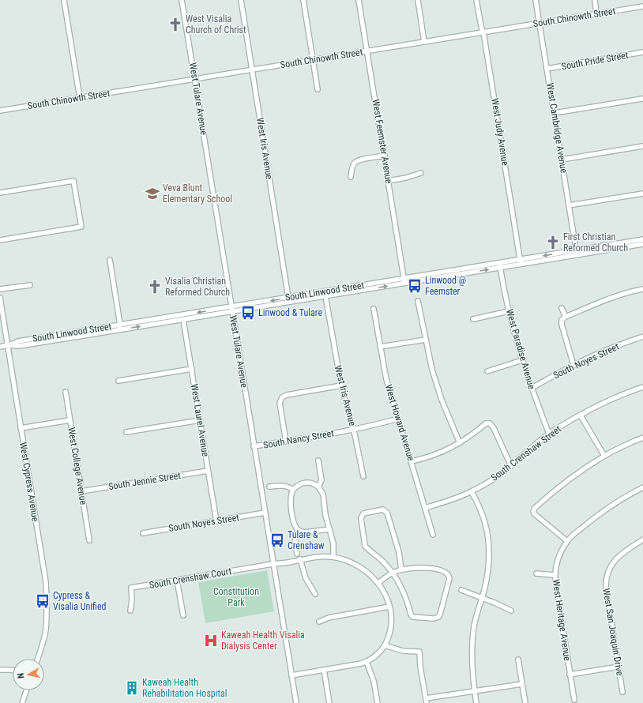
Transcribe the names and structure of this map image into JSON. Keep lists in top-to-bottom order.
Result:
{
  "streets": {
    "street": [
      "South Chinowth Street",
      "South Pride Street",
      "West Tulare Avenue",
      "West Cambridge Avenue",
      "West Judy Avenue",
      "West Feemster Avenue",
      "West Iris Avenue",
      "South Linwood Street",
      "West Paradise Avenue",
      "South Noyes Street",
      "West Laurel Avenue",
      "West Howard Avenue",
      "South Nancy Street",
      "South Crenshaw Street",
      "West College Avenue",
      "South Jennie Street",
      "West Cypress Avenue",
      "South Crenshaw Court",
      "West Heritage Avenue",
      "West San Joaquin Drive"
    ]
  },
  "crossings": [
    ["South Chinowth Street", "West Tulare Avenue"],
    ["South Chinowth Street", "West Cambridge Avenue"],
    ["South Chinowth Street", "West Judy Avenue"],
    ["South Chinowth Street", "West Feemster Avenue"],
    ["South Chinowth Street", "West Iris Avenue"],
    ["South Pride Street", "West Cambridge Avenue"],
    ["West Tulare Avenue", "South Linwood Street"],
    ["West Tulare Avenue", "South Noyes Street"],
    ["West Tulare Avenue", "South Nancy Street"],
    ["West Tulare Avenue", "South Crenshaw Court"],
    ["West Cambridge Avenue", "South Linwood Street"],
    ["West Judy Avenue", "South Linwood Street"],
    ["West Feemster Avenue", "South Linwood Street"],
    ["West Iris Avenue", "South Linwood Street"],
    ["West Iris Avenue", "South Nancy Street"],
    ["South Linwood Street", "West Paradise Avenue"],
    ["South Linwood Street", "West Laurel Avenue"],
    ["South Linwood Street", "West Cypress Avenue"],
    ["West Paradise Avenue", "South Noyes Street"],
    ["West Paradise Avenue", "South Crenshaw Street"],
    ["South Noyes Street", "West Laurel Avenue"],
    ["West Laurel Avenue", "South Jennie Street"],
    ["West Howard Avenue", "South Nancy Street"],
    ["West Howard Avenue", "South Crenshaw Street"],
    ["West College Avenue", "South Jennie Street"]
  ],
  "parks": ["Constitution Park"],
  "places": {
    "church": ["West Visalia Church of Christ", "First Christian Reformed Church", "Visalia Christian Reformed Church"],
    "school or university": ["Veva Blunt Elementary School"],
    "bus stop": [
      "Linwood @ Feemster",
      "Linwood & Tulare",
      "Tulare & Crenshaw",
      "Cypress & Visalia Unified"
    ],
    "hospital": ["Kaweah Health Visalia Dialysis Center"],
    "building": ["Kaweah Health Rehabilitation Hospital"]
  },
  "north": "left"
}
